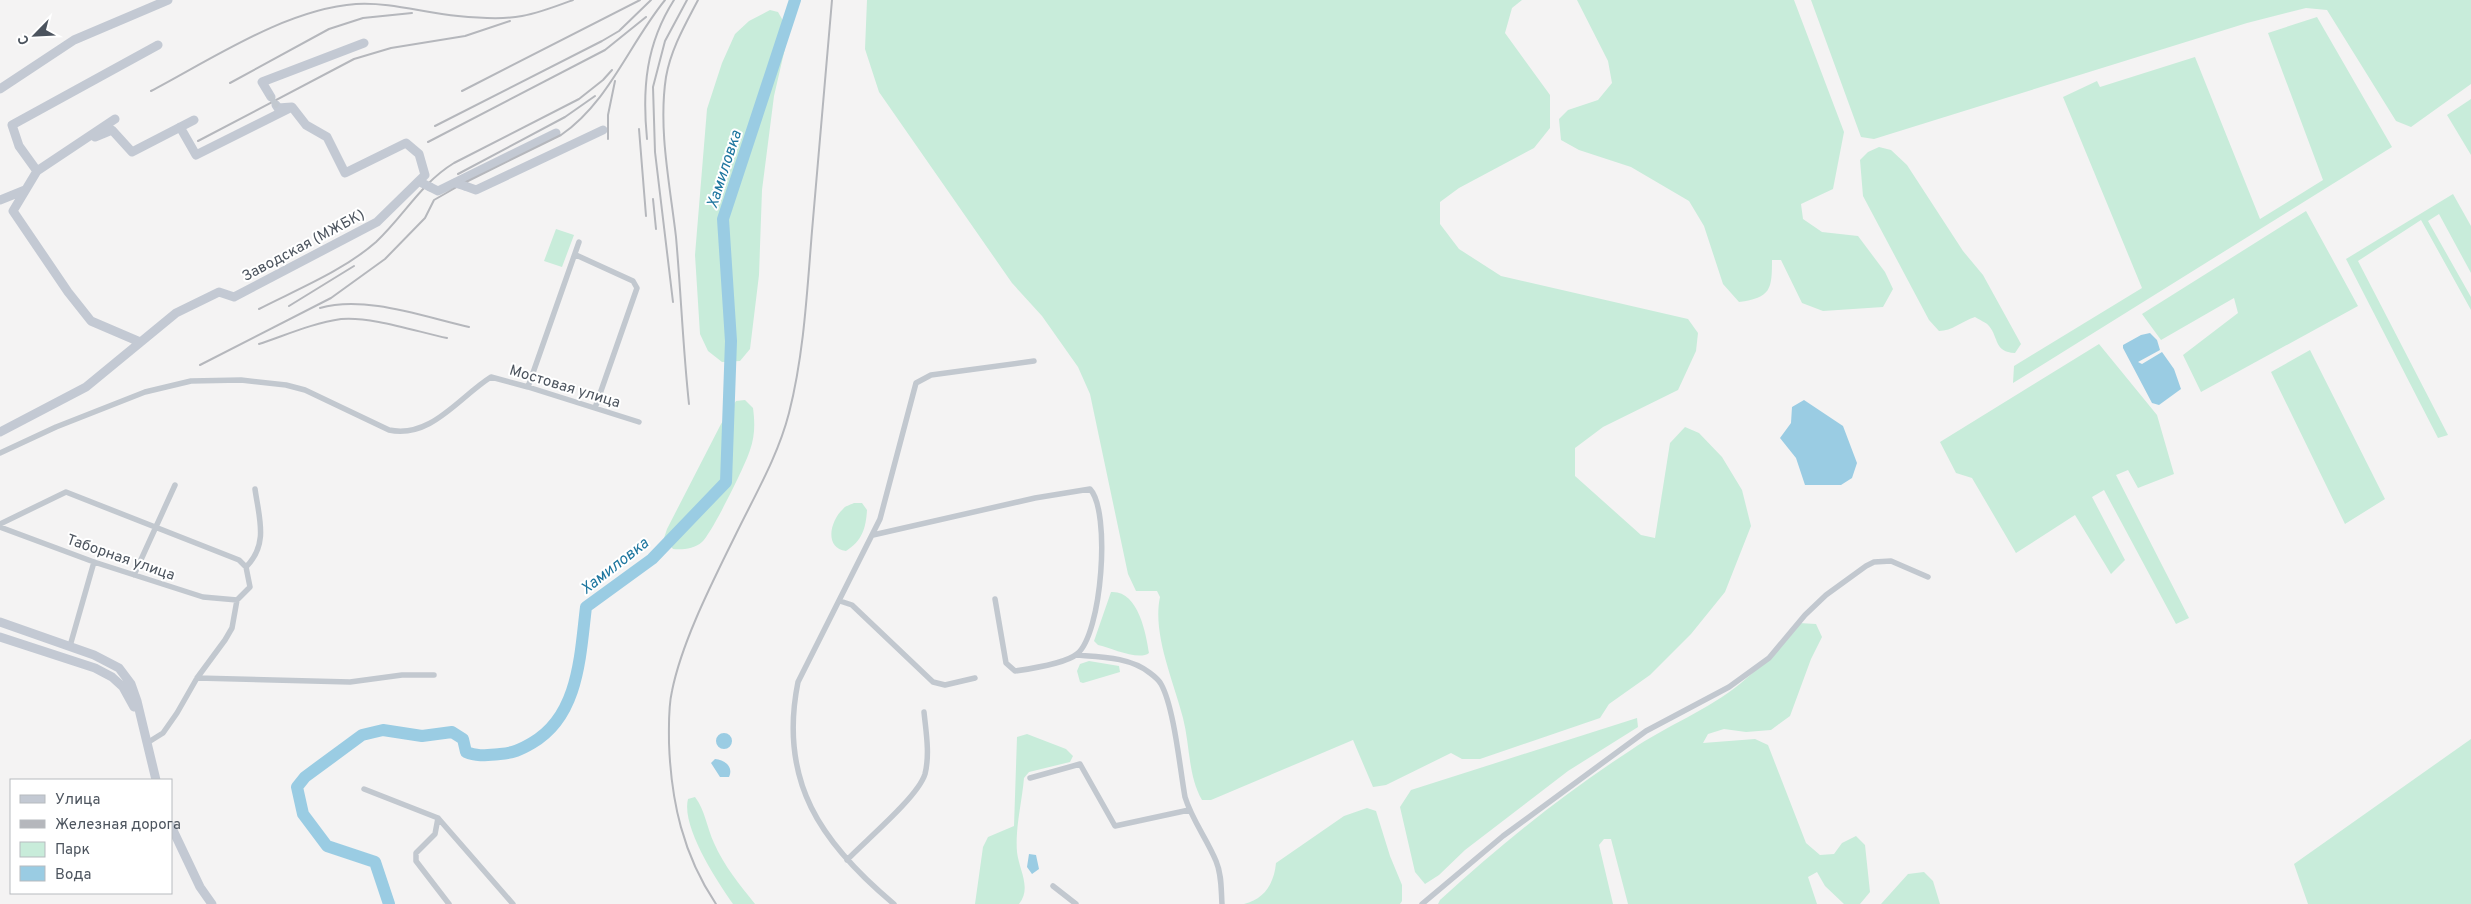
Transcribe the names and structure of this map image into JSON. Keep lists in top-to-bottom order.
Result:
{
  "streets": {
    "street": ["Заводская (МЖБК)", "Мостовая улица", "Таборная улица"]
  },
  "water": ["Хамиловка"],
  "legend": [
    "Улица",
    "Железная дорога",
    "Парк",
    "Вода"
  ],
  "north": "bottom left"
}
